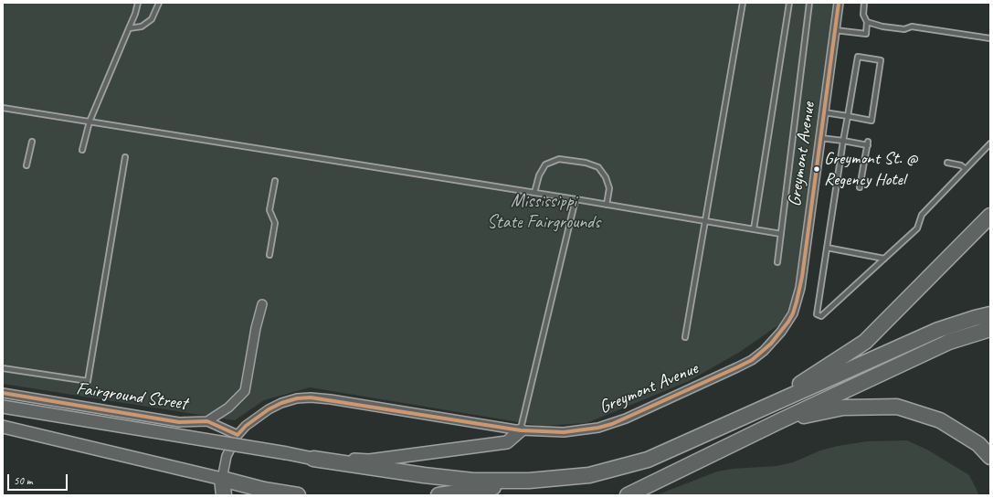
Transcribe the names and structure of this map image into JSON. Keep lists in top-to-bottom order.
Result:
{
  "streets": {
    "street": ["Greymont Avenue", "Fairground Street"]
  },
  "parks": ["Mississippi State Fairgrounds"],
  "places": ["Greymont St. @ Regency Hotel"],
  "scale_bar": "50 m"
}
